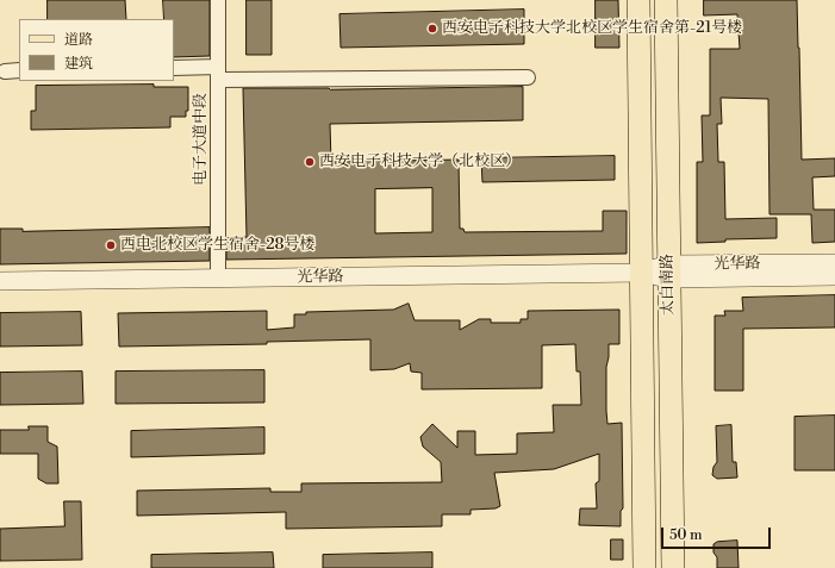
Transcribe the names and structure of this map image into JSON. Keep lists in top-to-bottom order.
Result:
{
  "streets": {
    "main road": ["太白南路"],
    "street": ["电子大道中段", "光华路"]
  },
  "crossings": [
    ["电子大道中段", "光华路"],
    ["光华路", "太白南路"]
  ],
  "places": ["西安电子科技大学北校区学生宿舍第-21号楼", "西安电子科技大学（北校区）", "西电北校区学生宿舍-28号楼"],
  "legend": ["道路", "建筑"],
  "scale_bar": "50 m"
}
